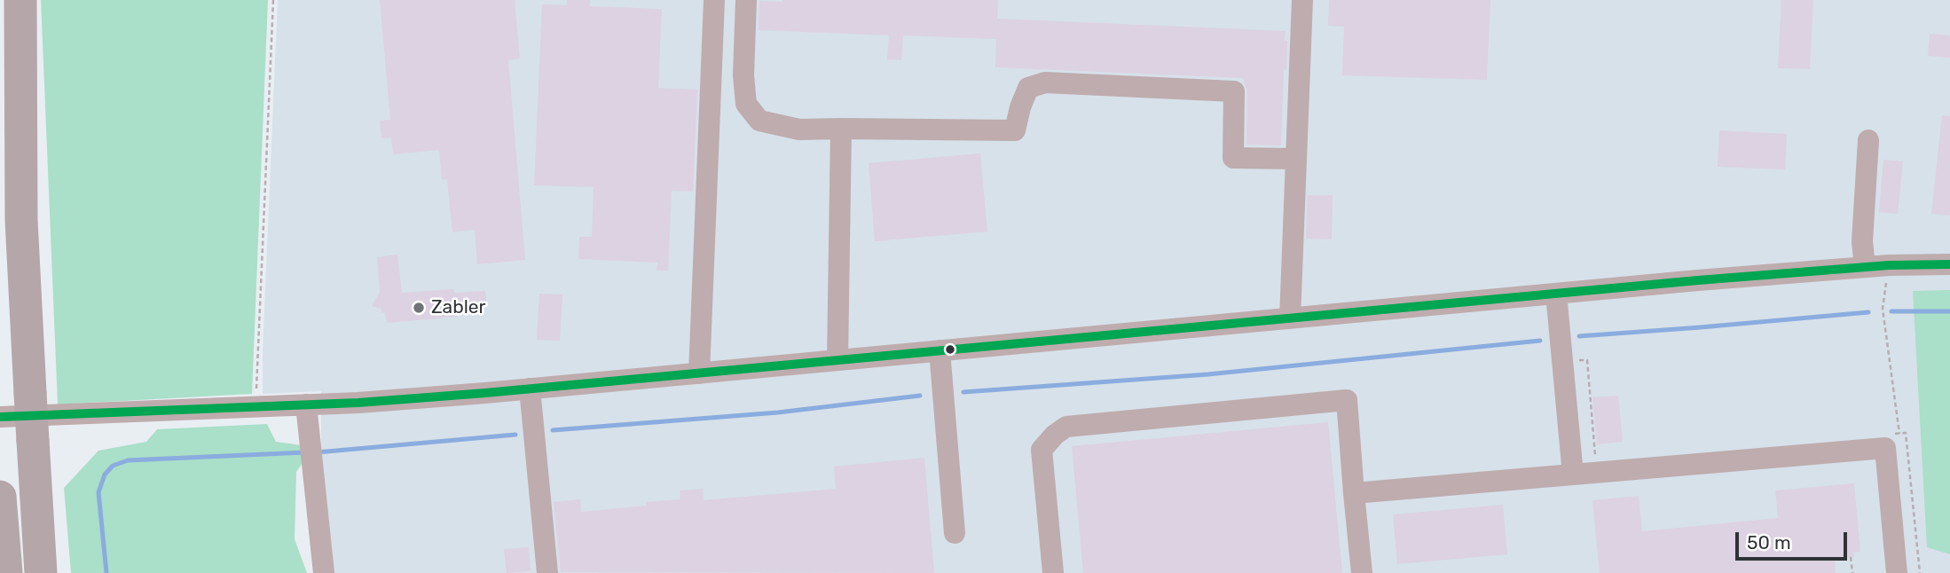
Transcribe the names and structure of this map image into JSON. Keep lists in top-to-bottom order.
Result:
{
  "places": ["Zabler"],
  "scale_bar": "50 m"
}
